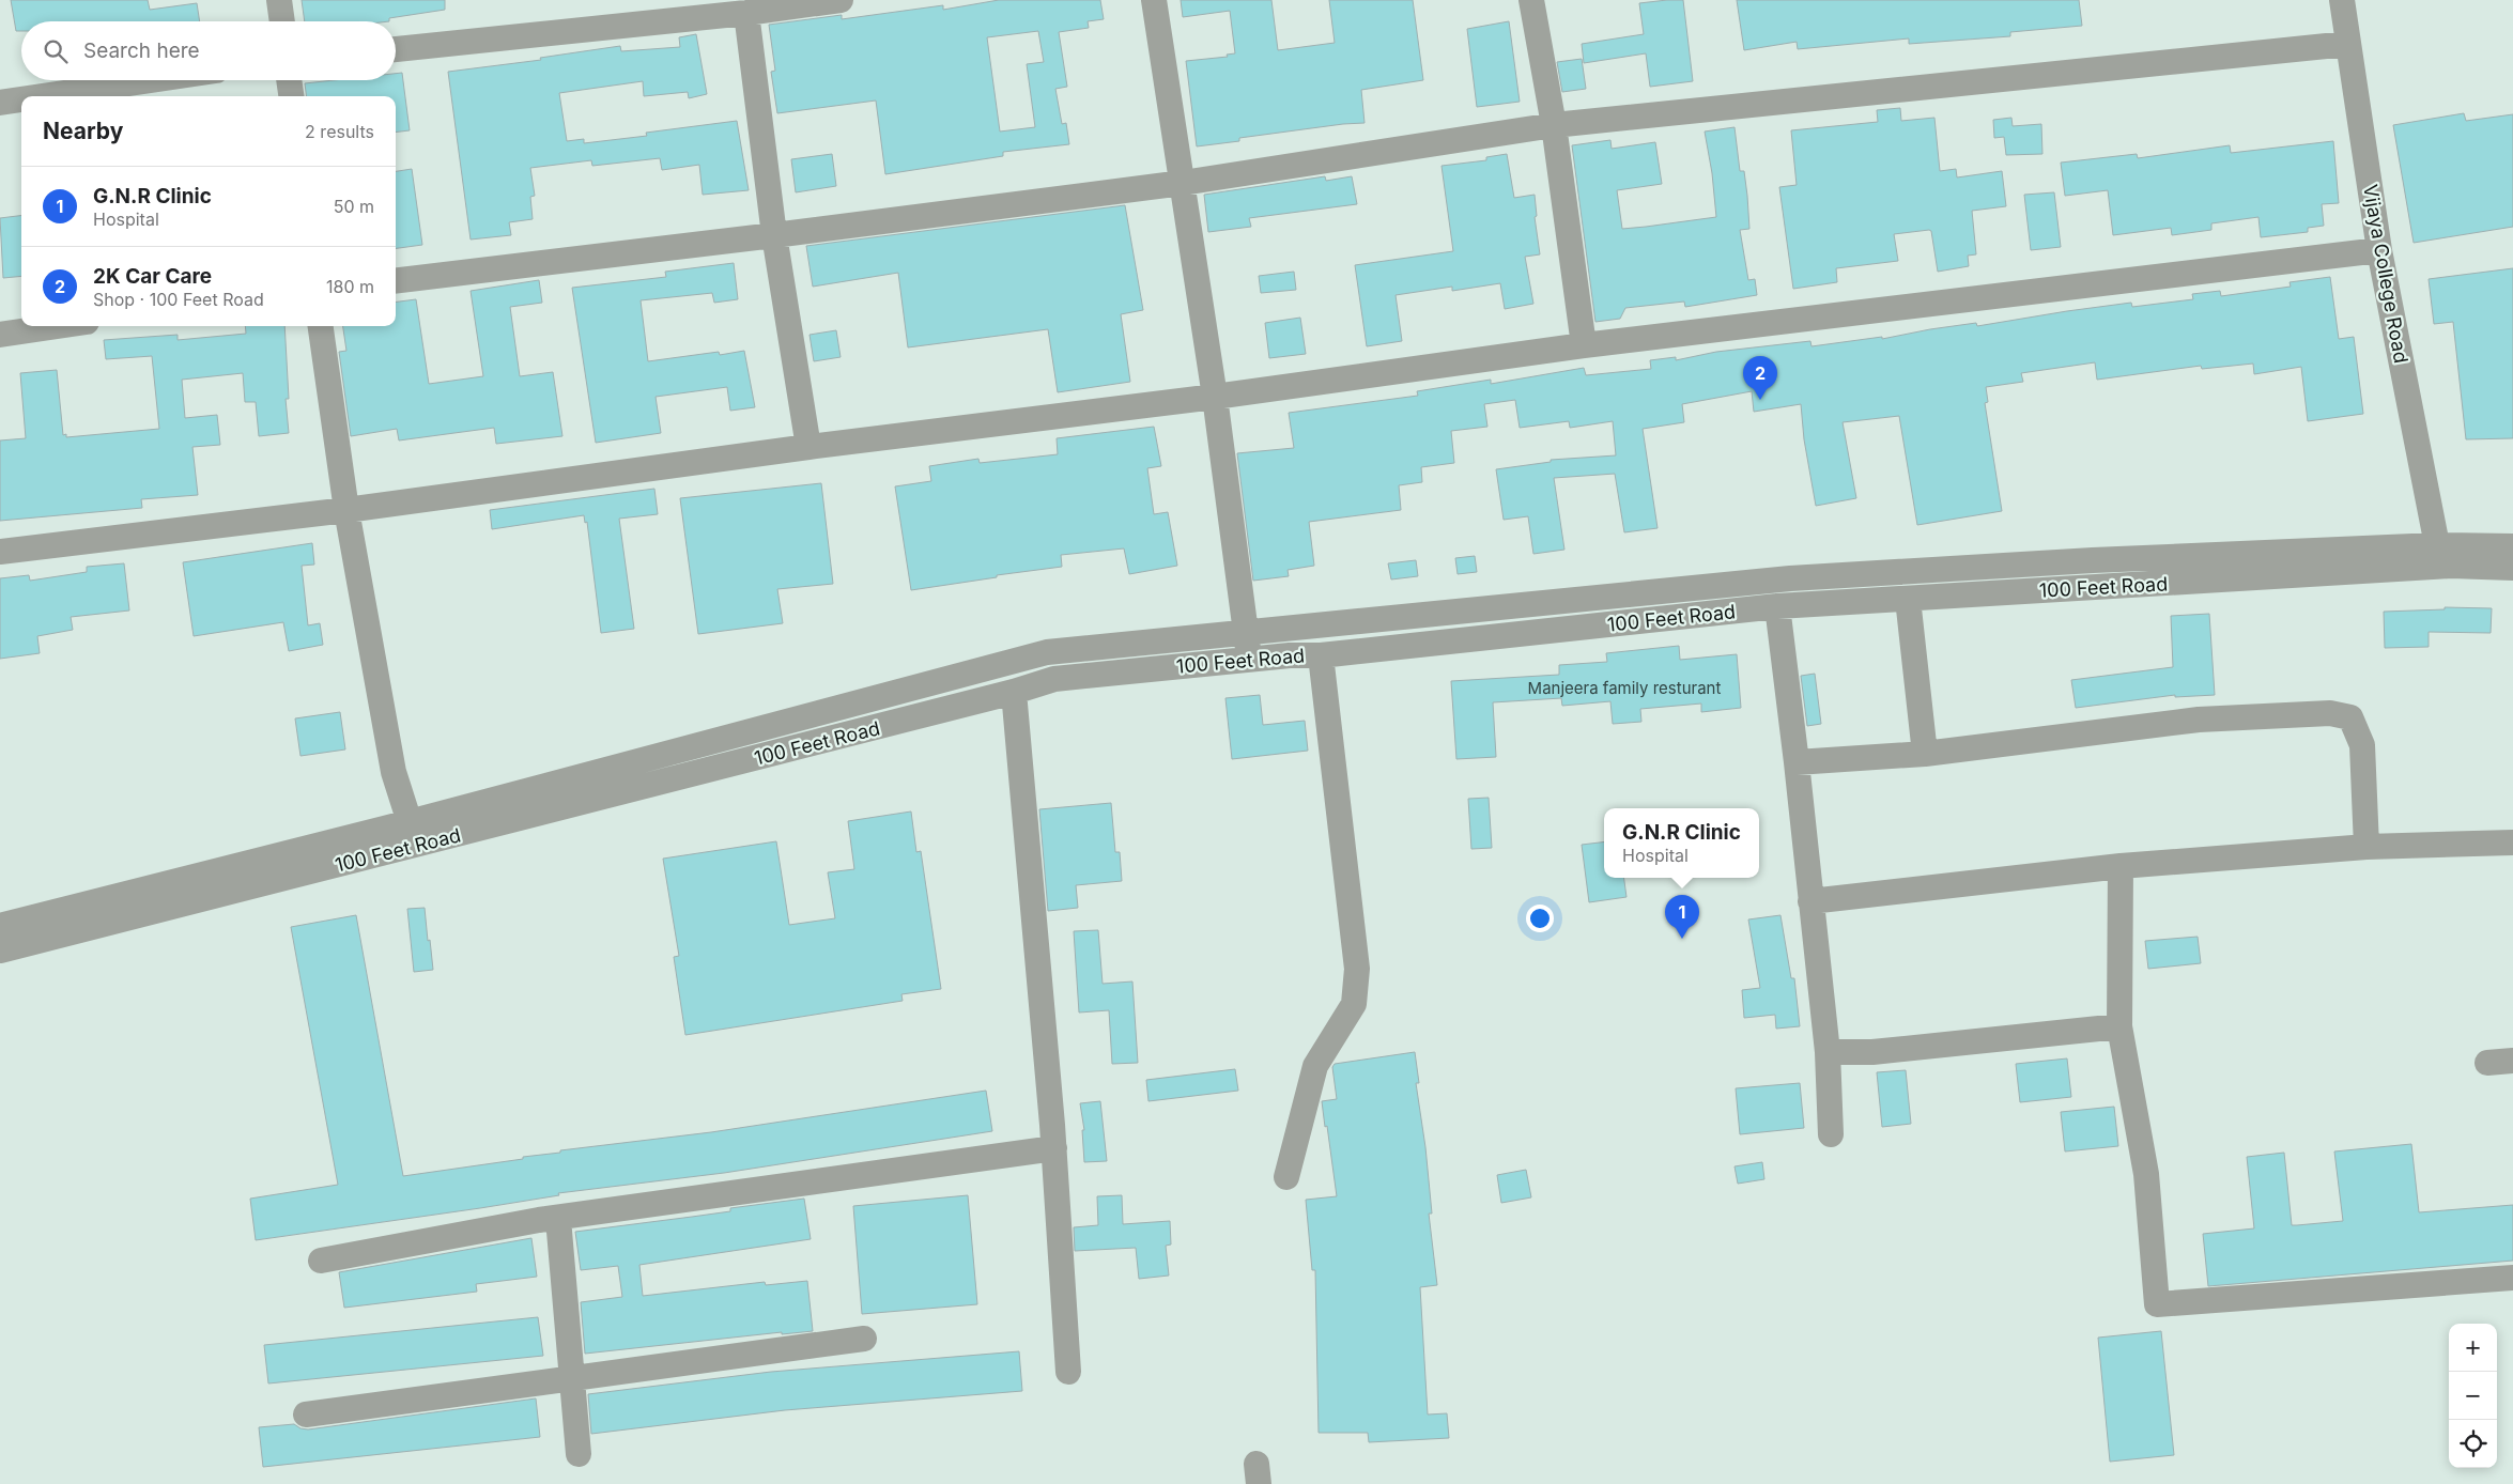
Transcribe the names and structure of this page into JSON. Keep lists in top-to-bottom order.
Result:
{
  "streets": {
    "street": ["Vijaya College Road", "100 Feet Road"]
  },
  "crossings": [
    ["Vijaya College Road", "100 Feet Road"]
  ],
  "house_numbers": ["Manjeera family resturant"],
  "page": {
    "search": "Search here",
    "heading": ["Nearby", "2 results"],
    "list": [
      {
        "mark": "1",
        "name": "G.N.R Clinic",
        "note": "Hospital",
        "value": "50 m"
      },
      {
        "mark": "2",
        "name": "2K Car Care",
        "note": "Shop · 100 Feet Road",
        "value": "180 m"
      }
    ],
    "pins": ["2", "1"],
    "popup": ["G.N.R Clinic", "Hospital"],
    "map_buttons": ["+", "−"]
  }
}
